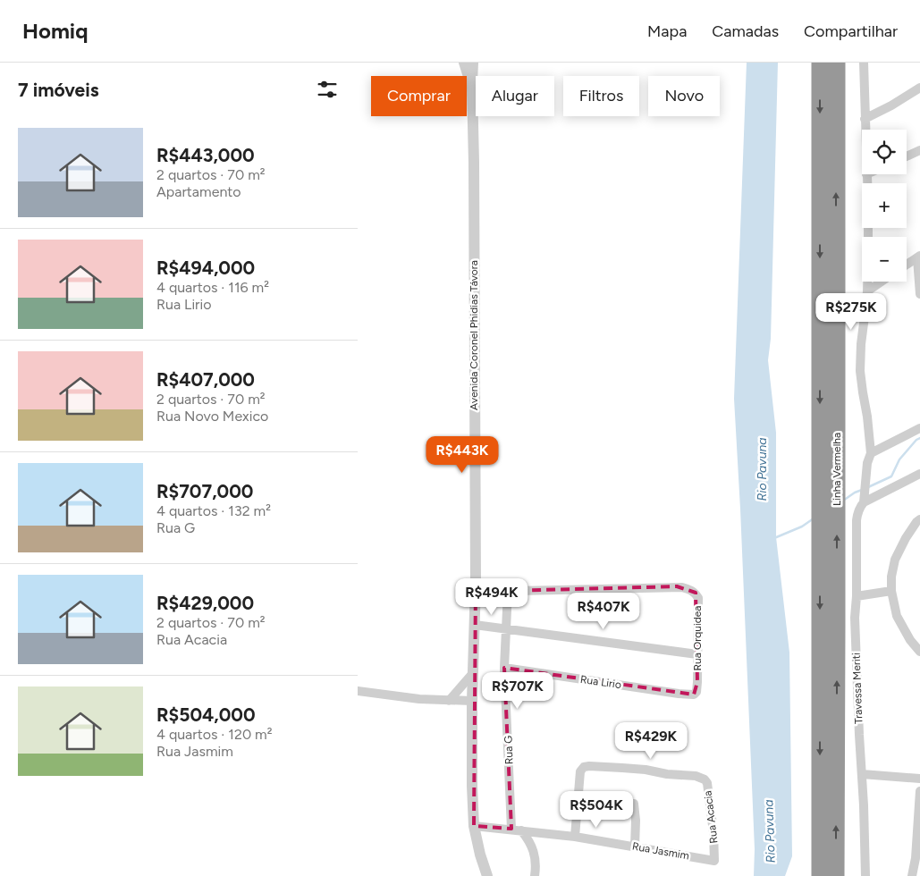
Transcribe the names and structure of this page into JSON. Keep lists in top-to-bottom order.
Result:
{
  "streets": {
    "highway": ["Linha Vermelha"],
    "street": [
      "Avenida Coronel Phidias Távora",
      "Rua Orquidea",
      "Rua Lirio",
      "Travessa Meriti",
      "Rua G",
      "Rua Acacia",
      "Rua Jasmim"
    ]
  },
  "crossings": [
    ["Avenida Coronel Phidias Távora", "Rua Orquidea"],
    ["Avenida Coronel Phidias Távora", "Rua Jasmim"],
    ["Rua Orquidea", "Rua Lirio"],
    ["Rua Orquidea", "Rua G"],
    ["Rua Lirio", "Rua G"],
    ["Rua G", "Rua Jasmim"],
    ["Rua Acacia", "Rua Jasmim"]
  ],
  "water": ["Rio Pavuna"],
  "page": {
    "header": "Homiq",
    "nav": ["Mapa", "Camadas", "Compartilhar"],
    "heading": "7 imóveis",
    "chip": [
      "Comprar",
      "Alugar",
      "Filtros",
      "Novo"
    ],
    "list": [
      {
        "name": "R$443,000",
        "note": "2 quartos · 70 m² · Apartamento"
      },
      {
        "name": "R$494,000",
        "note": "4 quartos · 116 m² · Rua Lirio"
      },
      {
        "name": "R$407,000",
        "note": "2 quartos · 70 m² · Rua Novo Mexico"
      },
      {
        "name": "R$707,000",
        "note": "4 quartos · 132 m² · Rua G"
      },
      {
        "name": "R$429,000",
        "note": "2 quartos · 70 m² · Rua Acacia"
      },
      {
        "name": "R$504,000",
        "note": "4 quartos · 120 m² · Rua Jasmim"
      }
    ],
    "map_buttons": ["+", "−"],
    "price": [
      "R$275K",
      "R$443K",
      "R$494K",
      "R$407K",
      "R$707K",
      "R$429K",
      "R$504K"
    ]
  }
}
